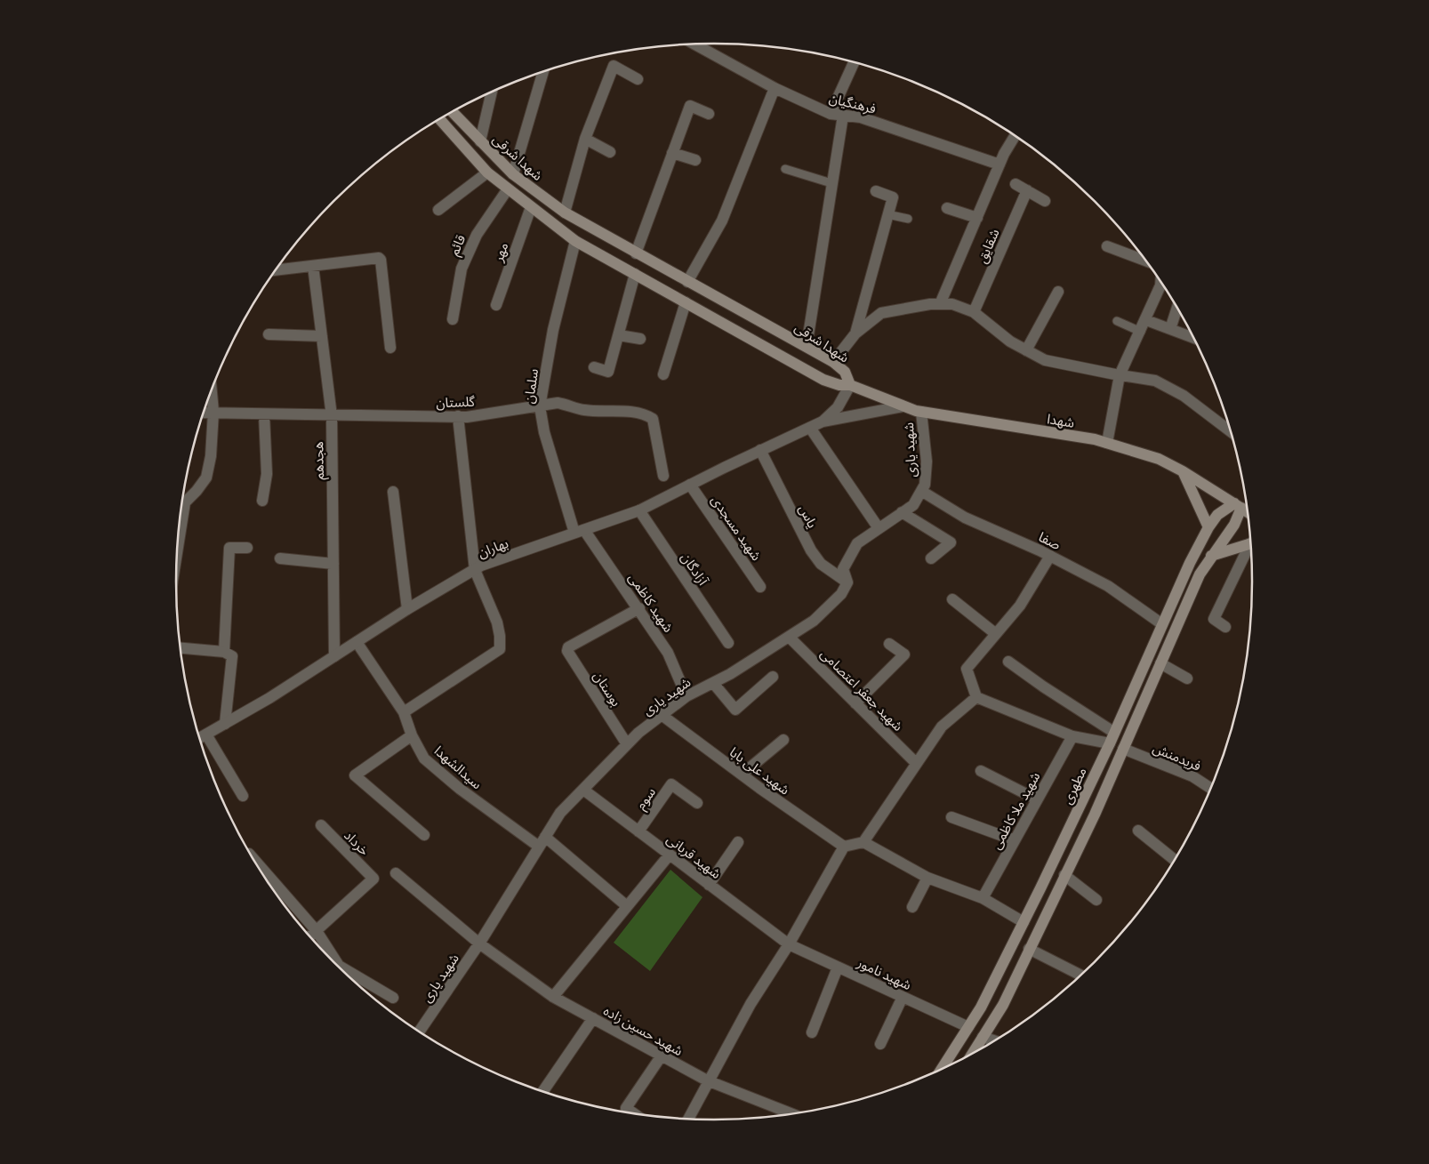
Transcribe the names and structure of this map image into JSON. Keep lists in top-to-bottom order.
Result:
{
  "streets": {
    "main road": ["شهدا شرقی", "شهدا", "مطهری"],
    "street": [
      "فرهنگیان",
      "قائم",
      "شقایق",
      "مهر",
      "سلمان",
      "گلستان",
      "شهید یاری",
      "هجدهم",
      "یاس",
      "شهید مسجدی",
      "صفا",
      "بهاران",
      "آزادگان",
      "شهید کاظمی",
      "بوستان",
      "شهید جعفر اعتصامی",
      "فریدمنش",
      "سیدالشهدا",
      "شهید علی بابا",
      "سوم",
      "شهید ملا کاظمی",
      "خرداد",
      "شهید قربانی",
      "شهید نامور",
      "شهید حسین زاده"
    ]
  },
  "crossings": [
    ["شهدا شرقی", "شهدا"],
    ["سلمان", "گلستان"],
    ["سلمان", "بهاران"],
    ["سلمان", "شهید کاظمی"],
    ["گلستان", "هجدهم"],
    ["شهدا", "شهید یاری"],
    ["شهدا", "مطهری"],
    ["شهید یاری", "یاس"],
    ["شهید یاری", "صفا"],
    ["شهید یاری", "شهید کاظمی"],
    ["شهید یاری", "بوستان"],
    ["شهید یاری", "شهید جعفر اعتصامی"],
    ["شهید یاری", "سیدالشهدا"],
    ["شهید یاری", "شهید علی بابا"],
    ["شهید یاری", "شهید قربانی"],
    ["شهید یاری", "شهید حسین زاده"],
    ["هجدهم", "بهاران"],
    ["یاس", "بهاران"],
    ["شهید مسجدی", "بهاران"],
    ["صفا", "مطهری"],
    ["بهاران", "آزادگان"],
    ["بهاران", "شهید کاظمی"],
    ["بهاران", "سیدالشهدا"],
    ["شهید کاظمی", "بوستان"],
    ["فریدمنش", "مطهری"],
    ["فریدمنش", "شهید ملا کاظمی"],
    ["مطهری", "شهید نامور"],
    ["سوم", "شهید قربانی"],
    ["شهید قربانی", "شهید نامور"]
  ]
}
